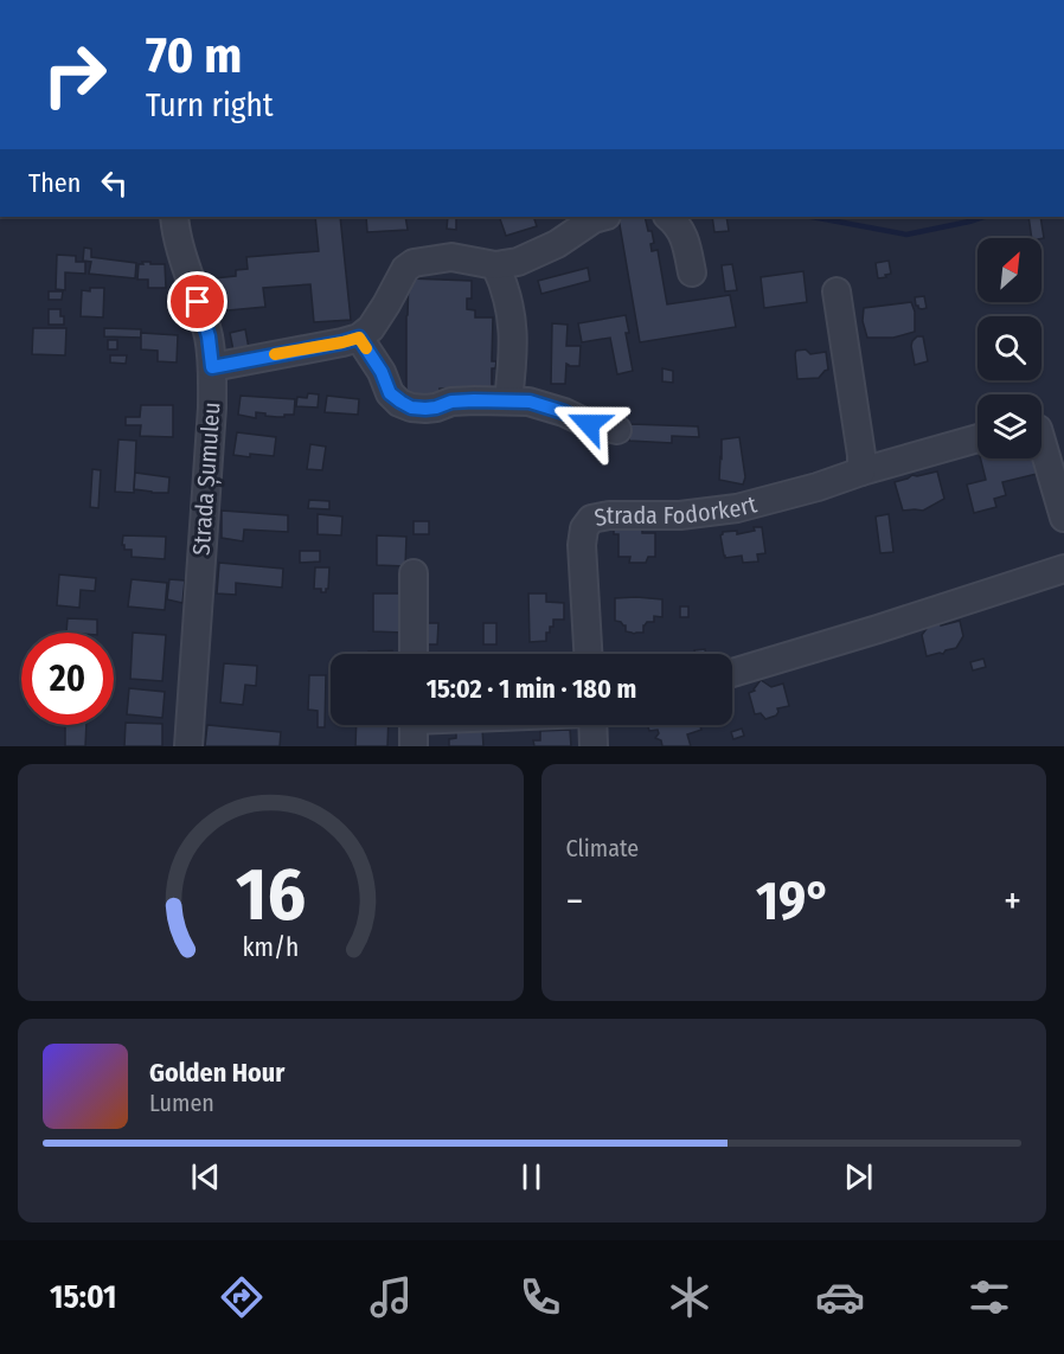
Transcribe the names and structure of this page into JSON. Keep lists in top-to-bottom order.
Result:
{
  "streets": {
    "street": ["Strada Șumuleu", "Strada Fodorkert"]
  },
  "north": "top right",
  "page": {
    "turn": ["70 m", "Turn right"],
    "then": "Then",
    "limit": "20",
    "trip": "15:02 · 1 min · 180 m",
    "tile": "Climate",
    "heat": ["−", "19°", "+"],
    "song": ["Golden Hour", "Lumen"],
    "tabs": "15:01",
    "gauge": ["16", "km/h"]
  }
}
